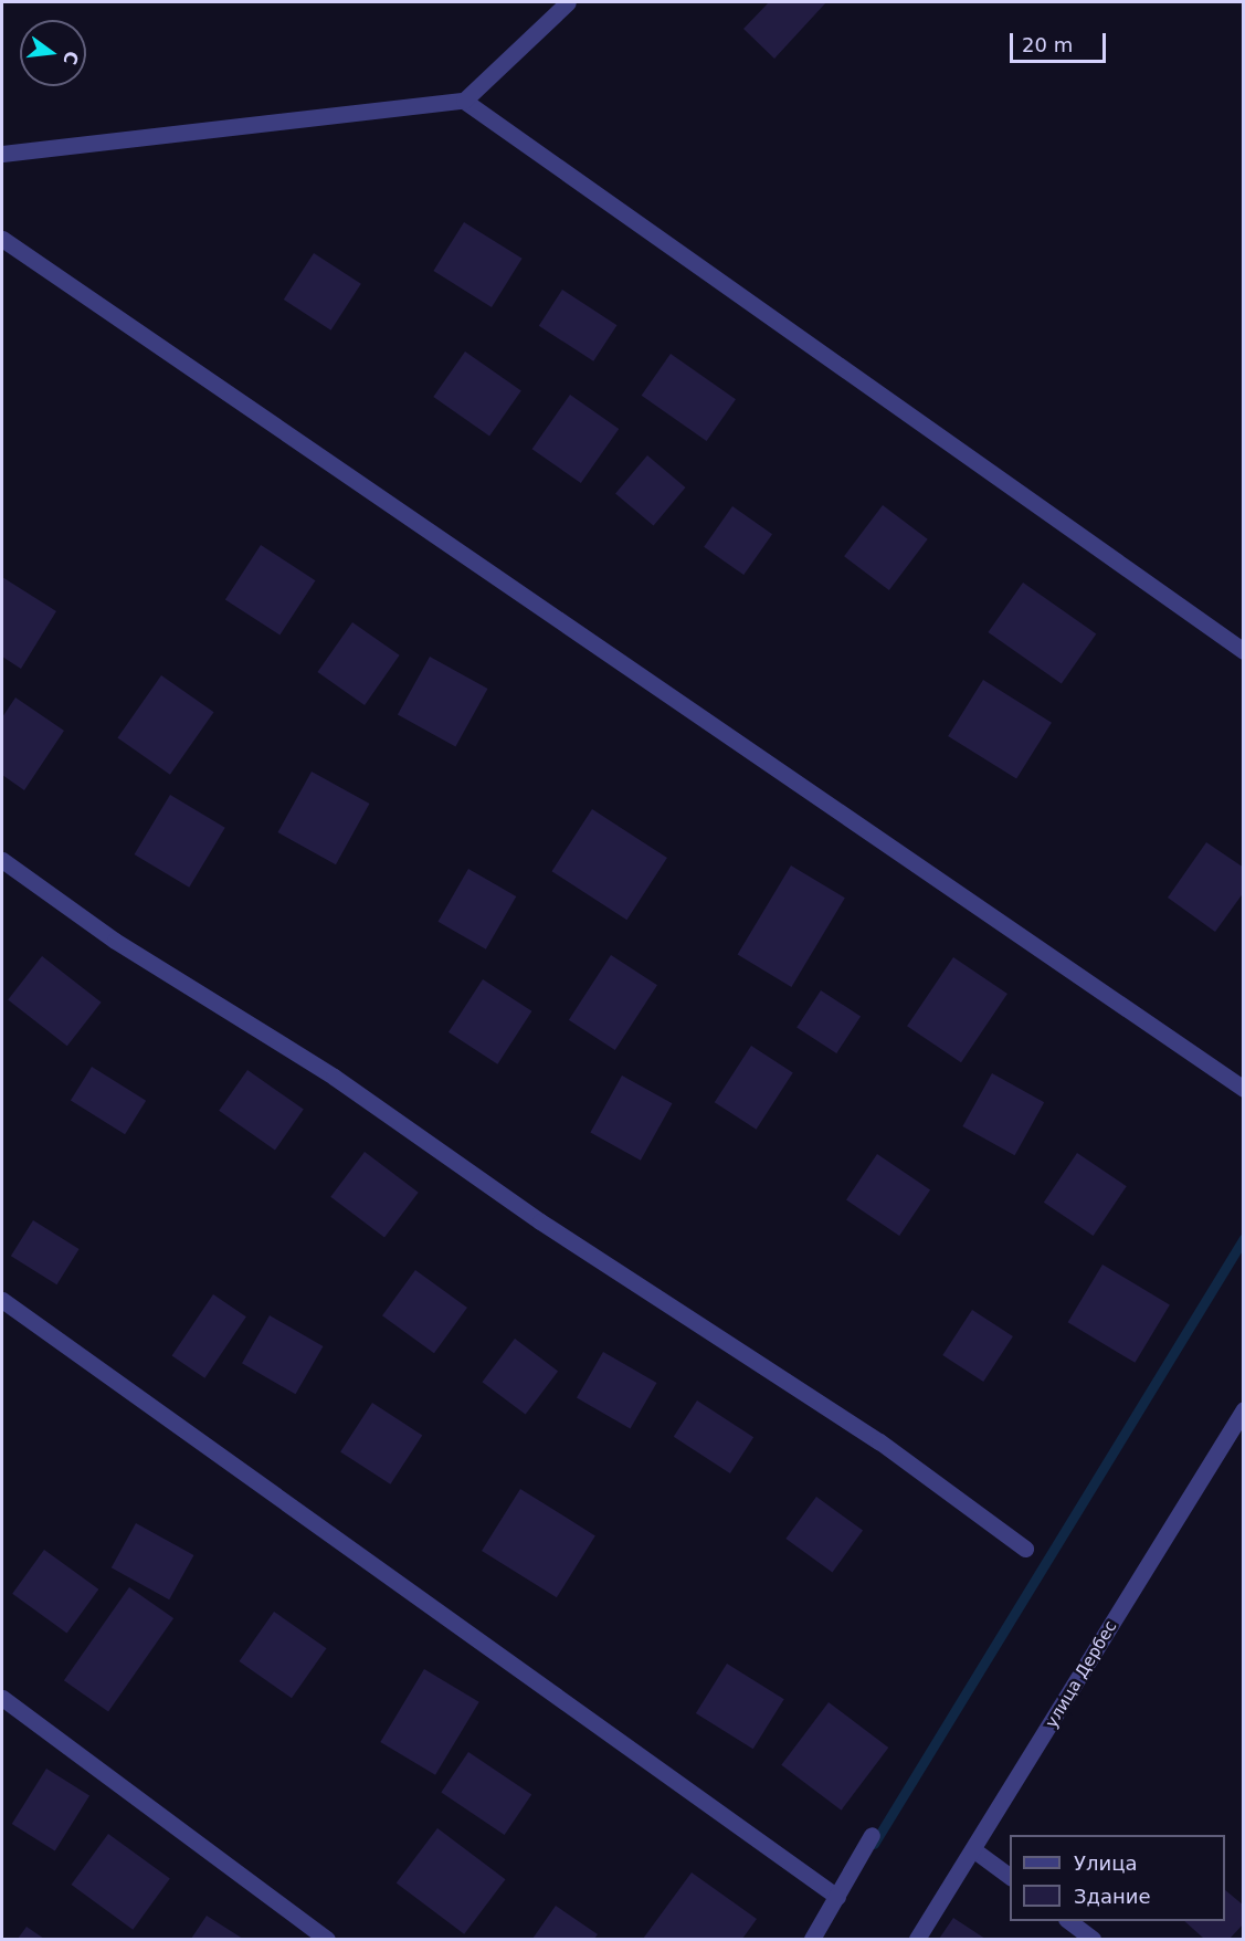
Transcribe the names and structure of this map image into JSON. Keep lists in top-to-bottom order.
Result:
{
  "streets": {
    "street": ["улица Дербес"]
  },
  "legend": ["Улица", "Здание"],
  "scale_bar": "20 m",
  "north": "right"
}
